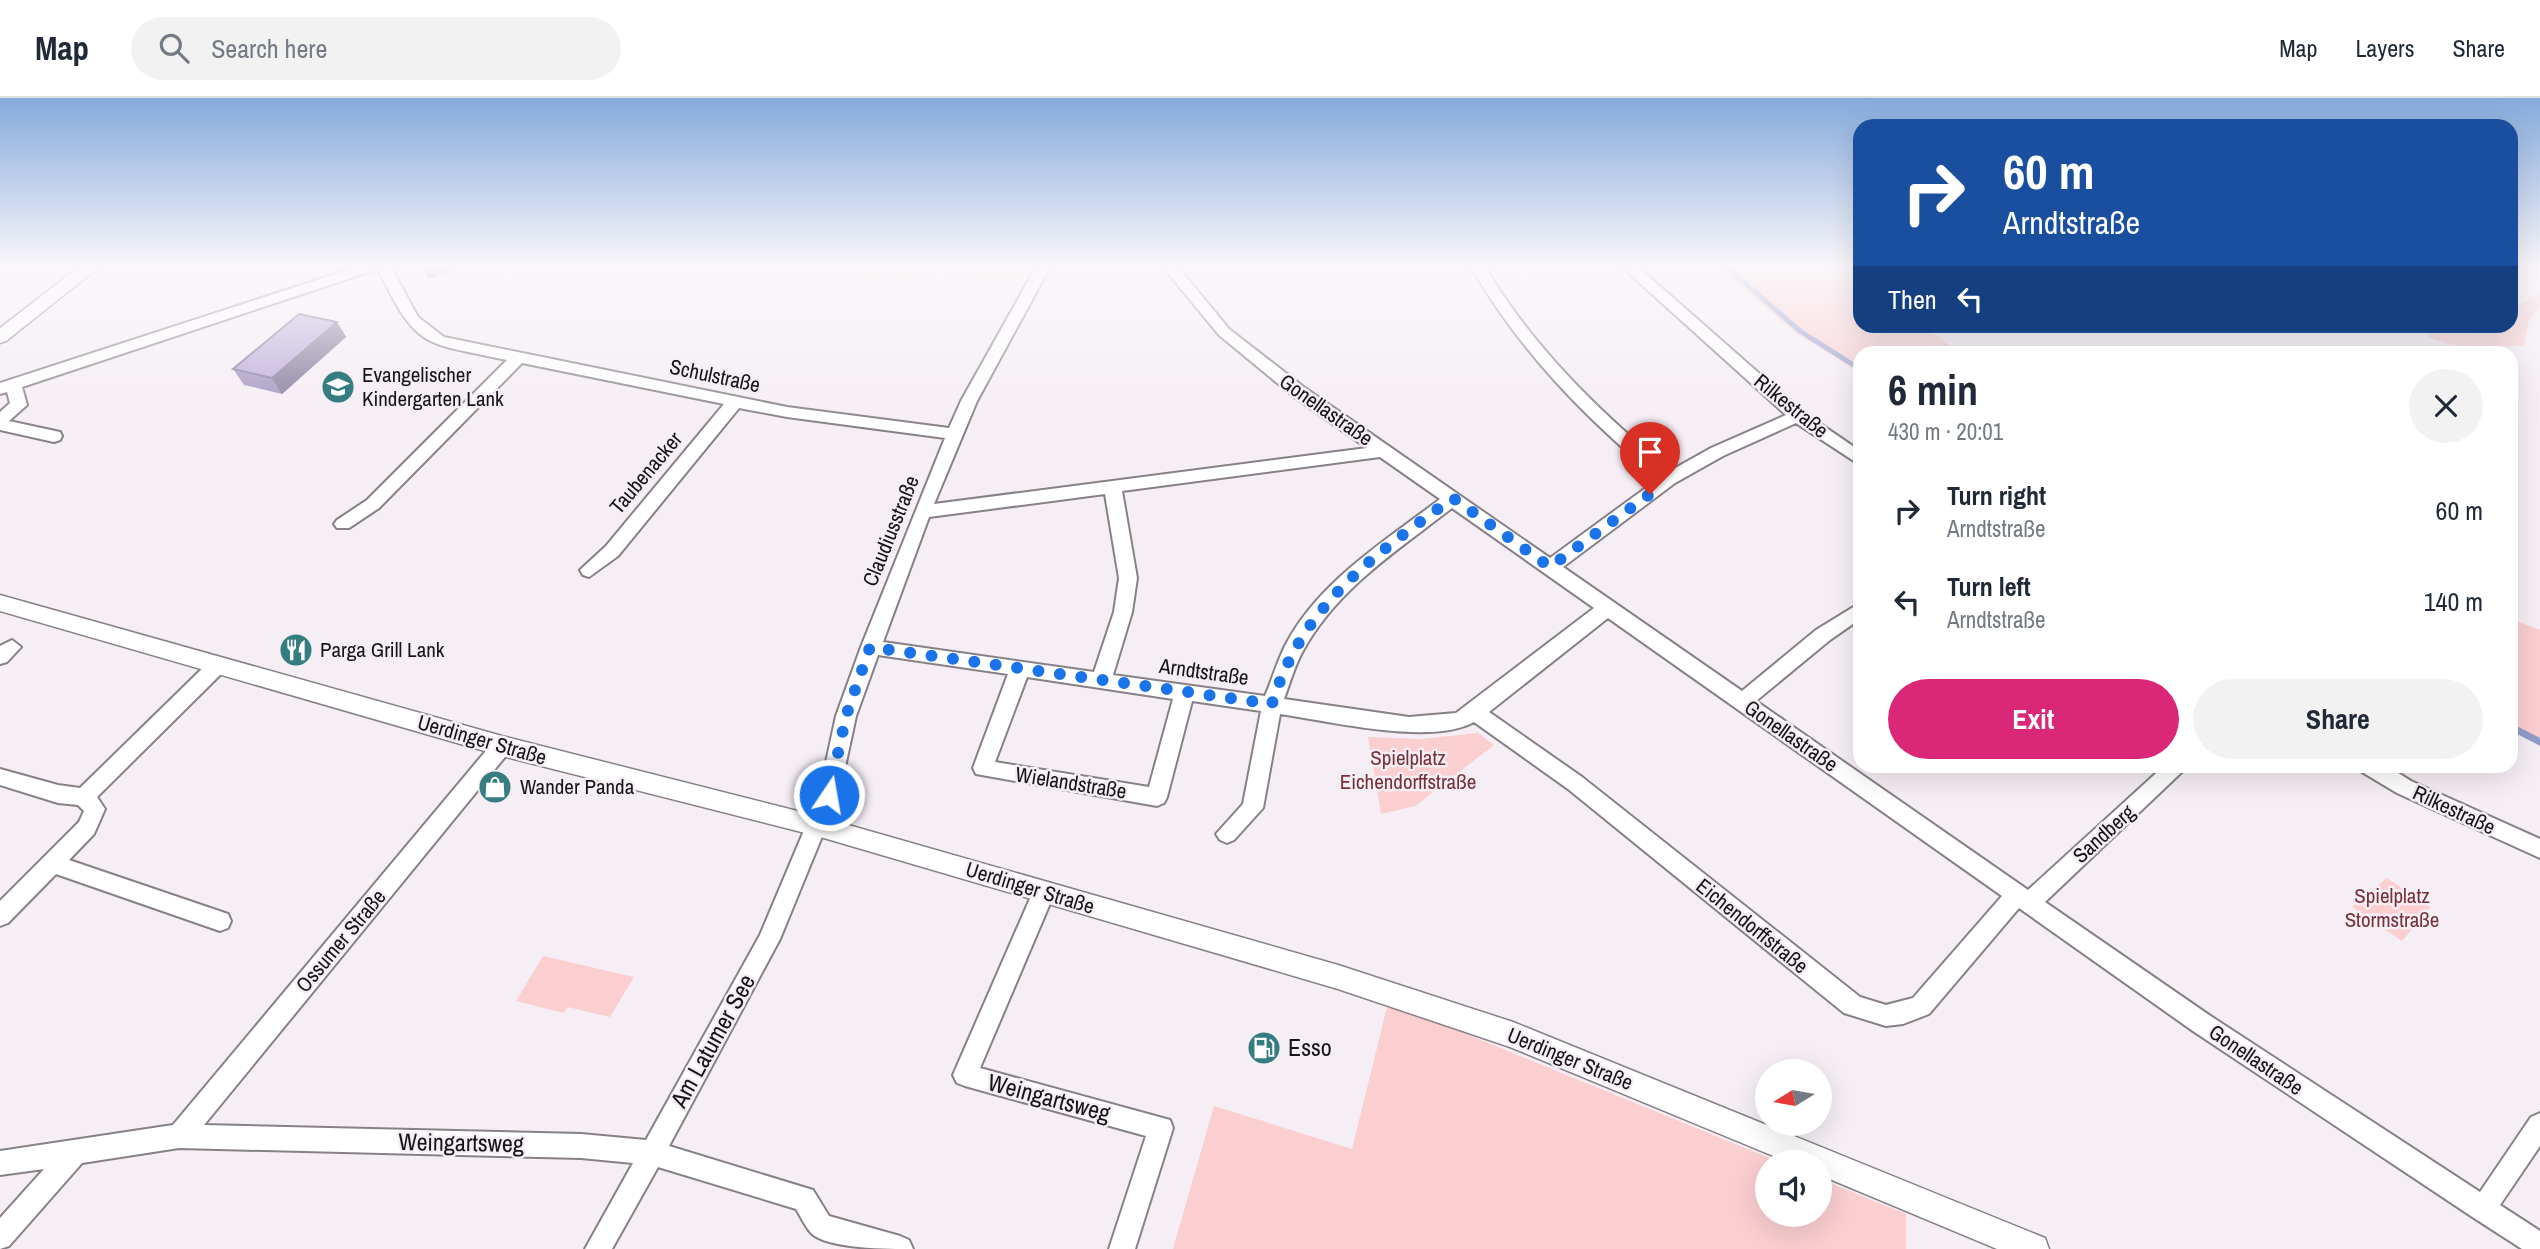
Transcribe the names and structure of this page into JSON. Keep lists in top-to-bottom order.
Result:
{
  "streets": {
    "street": [
      "Schulstraße",
      "Rilkestraße",
      "Gonellastraße",
      "Taubenacker",
      "Claudiusstraße",
      "Arndtstraße",
      "Uerdinger Straße",
      "Wielandstraße",
      "Sandberg",
      "Eichendorffstraße",
      "Ossumer Straße",
      "Am Latumer See",
      "Weingartsweg"
    ]
  },
  "crossings": [
    ["Schulstraße", "Taubenacker"],
    ["Schulstraße", "Claudiusstraße"],
    ["Gonellastraße", "Arndtstraße"],
    ["Gonellastraße", "Sandberg"],
    ["Gonellastraße", "Eichendorffstraße"],
    ["Claudiusstraße", "Arndtstraße"],
    ["Claudiusstraße", "Uerdinger Straße"],
    ["Claudiusstraße", "Am Latumer See"],
    ["Arndtstraße", "Wielandstraße"],
    ["Uerdinger Straße", "Ossumer Straße"],
    ["Uerdinger Straße", "Am Latumer See"],
    ["Uerdinger Straße", "Weingartsweg"],
    ["Sandberg", "Eichendorffstraße"],
    ["Ossumer Straße", "Weingartsweg"],
    ["Am Latumer See", "Weingartsweg"]
  ],
  "parks": ["Spielplatz Eichendorffstraße", "Spielplatz Stormstraße"],
  "places": {
    "school or university": ["Evangelischer Kindergarten Lank"],
    "restaurant": ["Parga Grill Lank"],
    "shop": ["Wander Panda"],
    "fuel station": ["Esso"]
  },
  "north": "left",
  "page": {
    "header": "Map",
    "search": "Search here",
    "nav": ["Map", "Layers", "Share"],
    "turn": ["60 m", "Arndtstraße"],
    "then": "Then",
    "heading": ["6 min", "430 m · 20:01"],
    "list": [
      {
        "name": "Turn right",
        "note": "Arndtstraße",
        "value": "60 m"
      },
      {
        "name": "Turn left",
        "note": "Arndtstraße",
        "value": "140 m"
      }
    ],
    "buttons": ["Exit", "Share"]
  }
}
